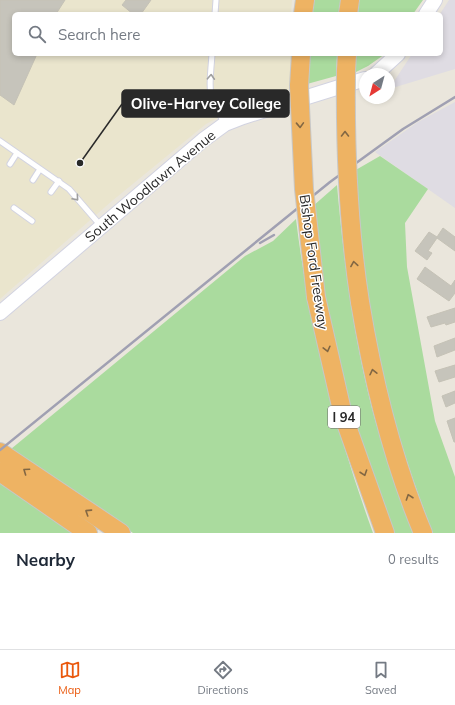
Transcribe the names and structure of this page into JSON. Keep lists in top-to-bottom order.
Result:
{
  "streets": {
    "highway": ["Bishop Ford Freeway", "I 94"],
    "street": ["South Woodlawn Avenue"]
  },
  "places": ["Olive-Harvey College"],
  "north": "bottom left",
  "page": {
    "search": "Search here",
    "heading": ["Nearby", "0 results"],
    "nav": ["Map", "Directions", "Saved"]
  }
}
